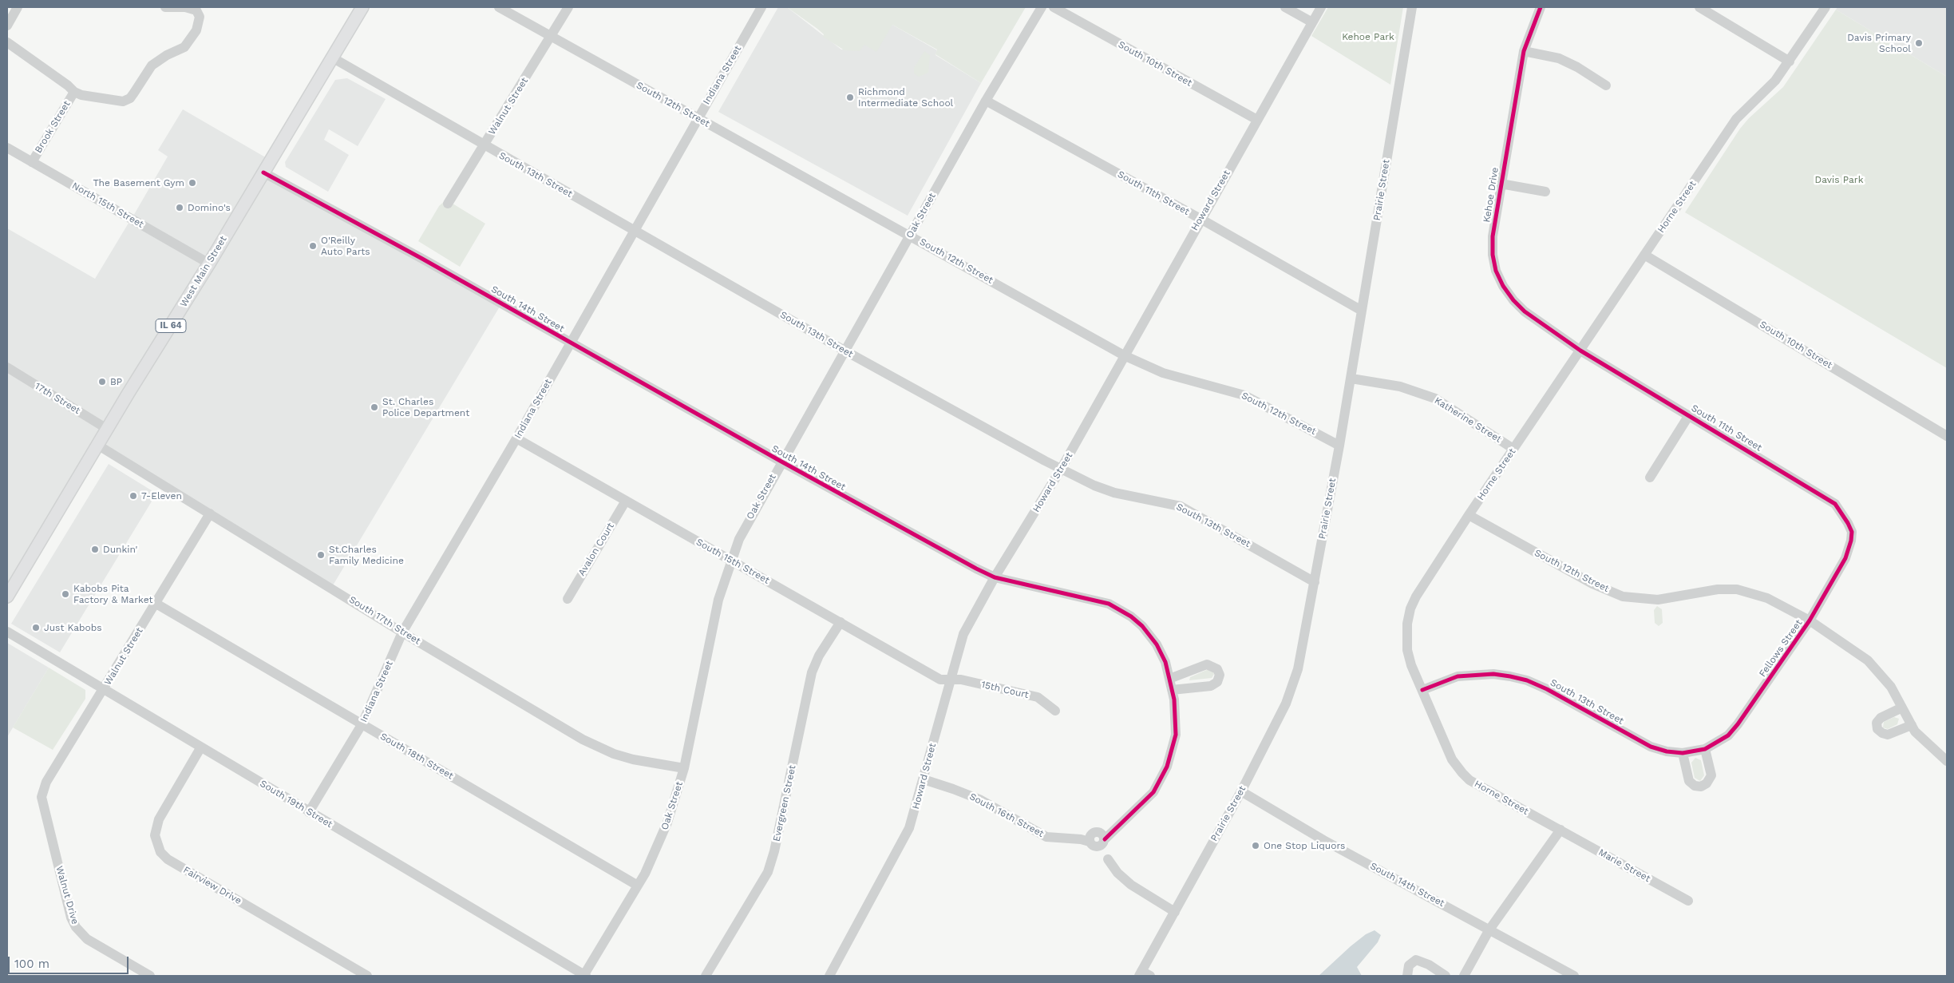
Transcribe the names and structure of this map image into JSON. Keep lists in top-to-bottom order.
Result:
{
  "streets": {
    "main road": ["West Main Street", "IL 64"],
    "street": [
      "South 10th Street",
      "Indiana Street",
      "South 12th Street",
      "Walnut Street",
      "Brook Street",
      "South 13th Street",
      "Prairie Street",
      "South 11th Street",
      "Kehoe Drive",
      "Howard Street",
      "North 15th Street",
      "Horne Street",
      "Oak Street",
      "South 14th Street",
      "17th Street",
      "Katherine Street",
      "Avalon Court",
      "South 15th Street",
      "South 17th Street",
      "Fellows Street",
      "15th Court",
      "South 18th Street",
      "Evergreen Street",
      "South 19th Street",
      "South 16th Street",
      "Marie Street",
      "Fairview Drive",
      "Walnut Drive"
    ]
  },
  "crossings": [
    ["South 10th Street", "Howard Street"],
    ["South 10th Street", "Horne Street"],
    ["Indiana Street", "South 12th Street"],
    ["Indiana Street", "South 13th Street"],
    ["Indiana Street", "South 14th Street"],
    ["Indiana Street", "South 15th Street"],
    ["Indiana Street", "South 17th Street"],
    ["Indiana Street", "South 18th Street"],
    ["Indiana Street", "South 19th Street"],
    ["South 12th Street", "Walnut Street"],
    ["South 12th Street", "Prairie Street"],
    ["South 12th Street", "Howard Street"],
    ["South 12th Street", "Horne Street"],
    ["South 12th Street", "Oak Street"],
    ["South 12th Street", "Fellows Street"],
    ["Walnut Street", "South 13th Street"],
    ["Walnut Street", "South 17th Street"],
    ["Walnut Street", "South 18th Street"],
    ["Walnut Street", "South 19th Street"],
    ["Walnut Street", "Walnut Drive"],
    ["Brook Street", "North 15th Street"],
    ["South 13th Street", "Prairie Street"],
    ["South 13th Street", "Howard Street"],
    ["South 13th Street", "Horne Street"],
    ["South 13th Street", "Oak Street"],
    ["South 13th Street", "West Main Street"],
    ["South 13th Street", "Fellows Street"],
    ["Prairie Street", "South 11th Street"],
    ["Prairie Street", "South 14th Street"],
    ["Prairie Street", "Katherine Street"],
    ["South 11th Street", "Kehoe Drive"],
    ["South 11th Street", "Howard Street"],
    ["South 11th Street", "Horne Street"],
    ["South 11th Street", "Oak Street"],
    ["South 11th Street", "Fellows Street"],
    ["Kehoe Drive", "Horne Street"],
    ["Howard Street", "South 14th Street"],
    ["Howard Street", "South 15th Street"],
    ["Howard Street", "15th Court"],
    ["Howard Street", "South 16th Street"],
    ["North 15th Street", "West Main Street"],
    ["Horne Street", "Katherine Street"],
    ["Horne Street", "Marie Street"],
    ["Oak Street", "South 14th Street"],
    ["Oak Street", "South 15th Street"],
    ["Oak Street", "South 17th Street"],
    ["Oak Street", "South 18th Street"],
    ["Oak Street", "South 19th Street"],
    ["West Main Street", "South 14th Street"],
    ["West Main Street", "17th Street"],
    ["West Main Street", "South 17th Street"],
    ["South 14th Street", "South 16th Street"],
    ["Avalon Court", "South 15th Street"],
    ["South 15th Street", "15th Court"],
    ["South 15th Street", "Evergreen Street"],
    ["South 19th Street", "Fairview Drive"]
  ],
  "parks": ["Kehoe Park", "Davis Park"],
  "places": [
    "Davis Primary School",
    "Richmond Intermediate School",
    "The Basement Gym",
    "Domino's",
    "O'Reilly Auto Parts",
    "BP",
    "St. Charles Police Department",
    "7-Eleven",
    "Dunkin'",
    "St.Charles Family Medicine",
    "Kabobs Pita Factory & Market",
    "Just Kabobs",
    "One Stop Liquors"
  ],
  "scale_bar": "100 m"
}
